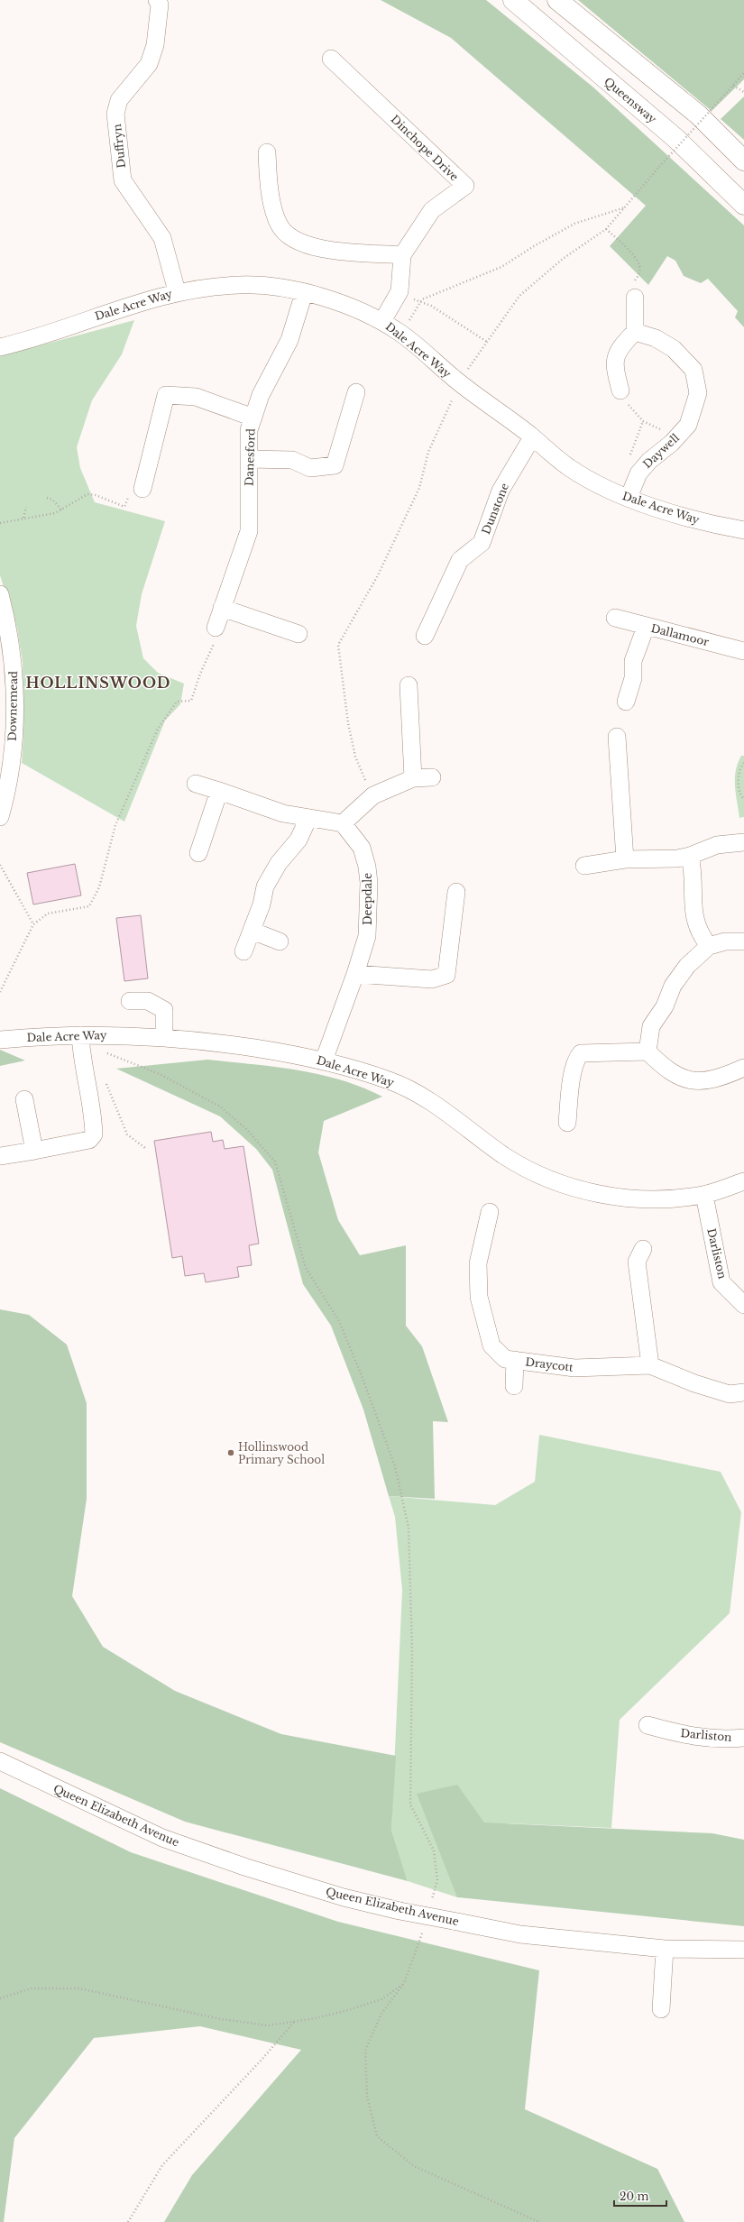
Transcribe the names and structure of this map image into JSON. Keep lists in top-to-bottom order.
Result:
{
  "streets": {
    "highway": ["Queensway"],
    "street": [
      "Duffryn",
      "Dinchope Drive",
      "Dale Acre Way",
      "Daywell",
      "Danesford",
      "Dunstone",
      "Dallamoor",
      "Downemead",
      "Deepdale",
      "Darliston",
      "Draycott",
      "Queen Elizabeth Avenue"
    ]
  },
  "crossings": [
    ["Duffryn", "Dale Acre Way"],
    ["Dinchope Drive", "Dale Acre Way"],
    ["Dale Acre Way", "Daywell"],
    ["Dale Acre Way", "Danesford"],
    ["Dale Acre Way", "Dunstone"],
    ["Dale Acre Way", "Deepdale"],
    ["Dale Acre Way", "Darliston"]
  ],
  "districts": ["HOLLINSWOOD"],
  "places": ["Hollinswood Primary School"],
  "scale_bar": "20 m"
}
